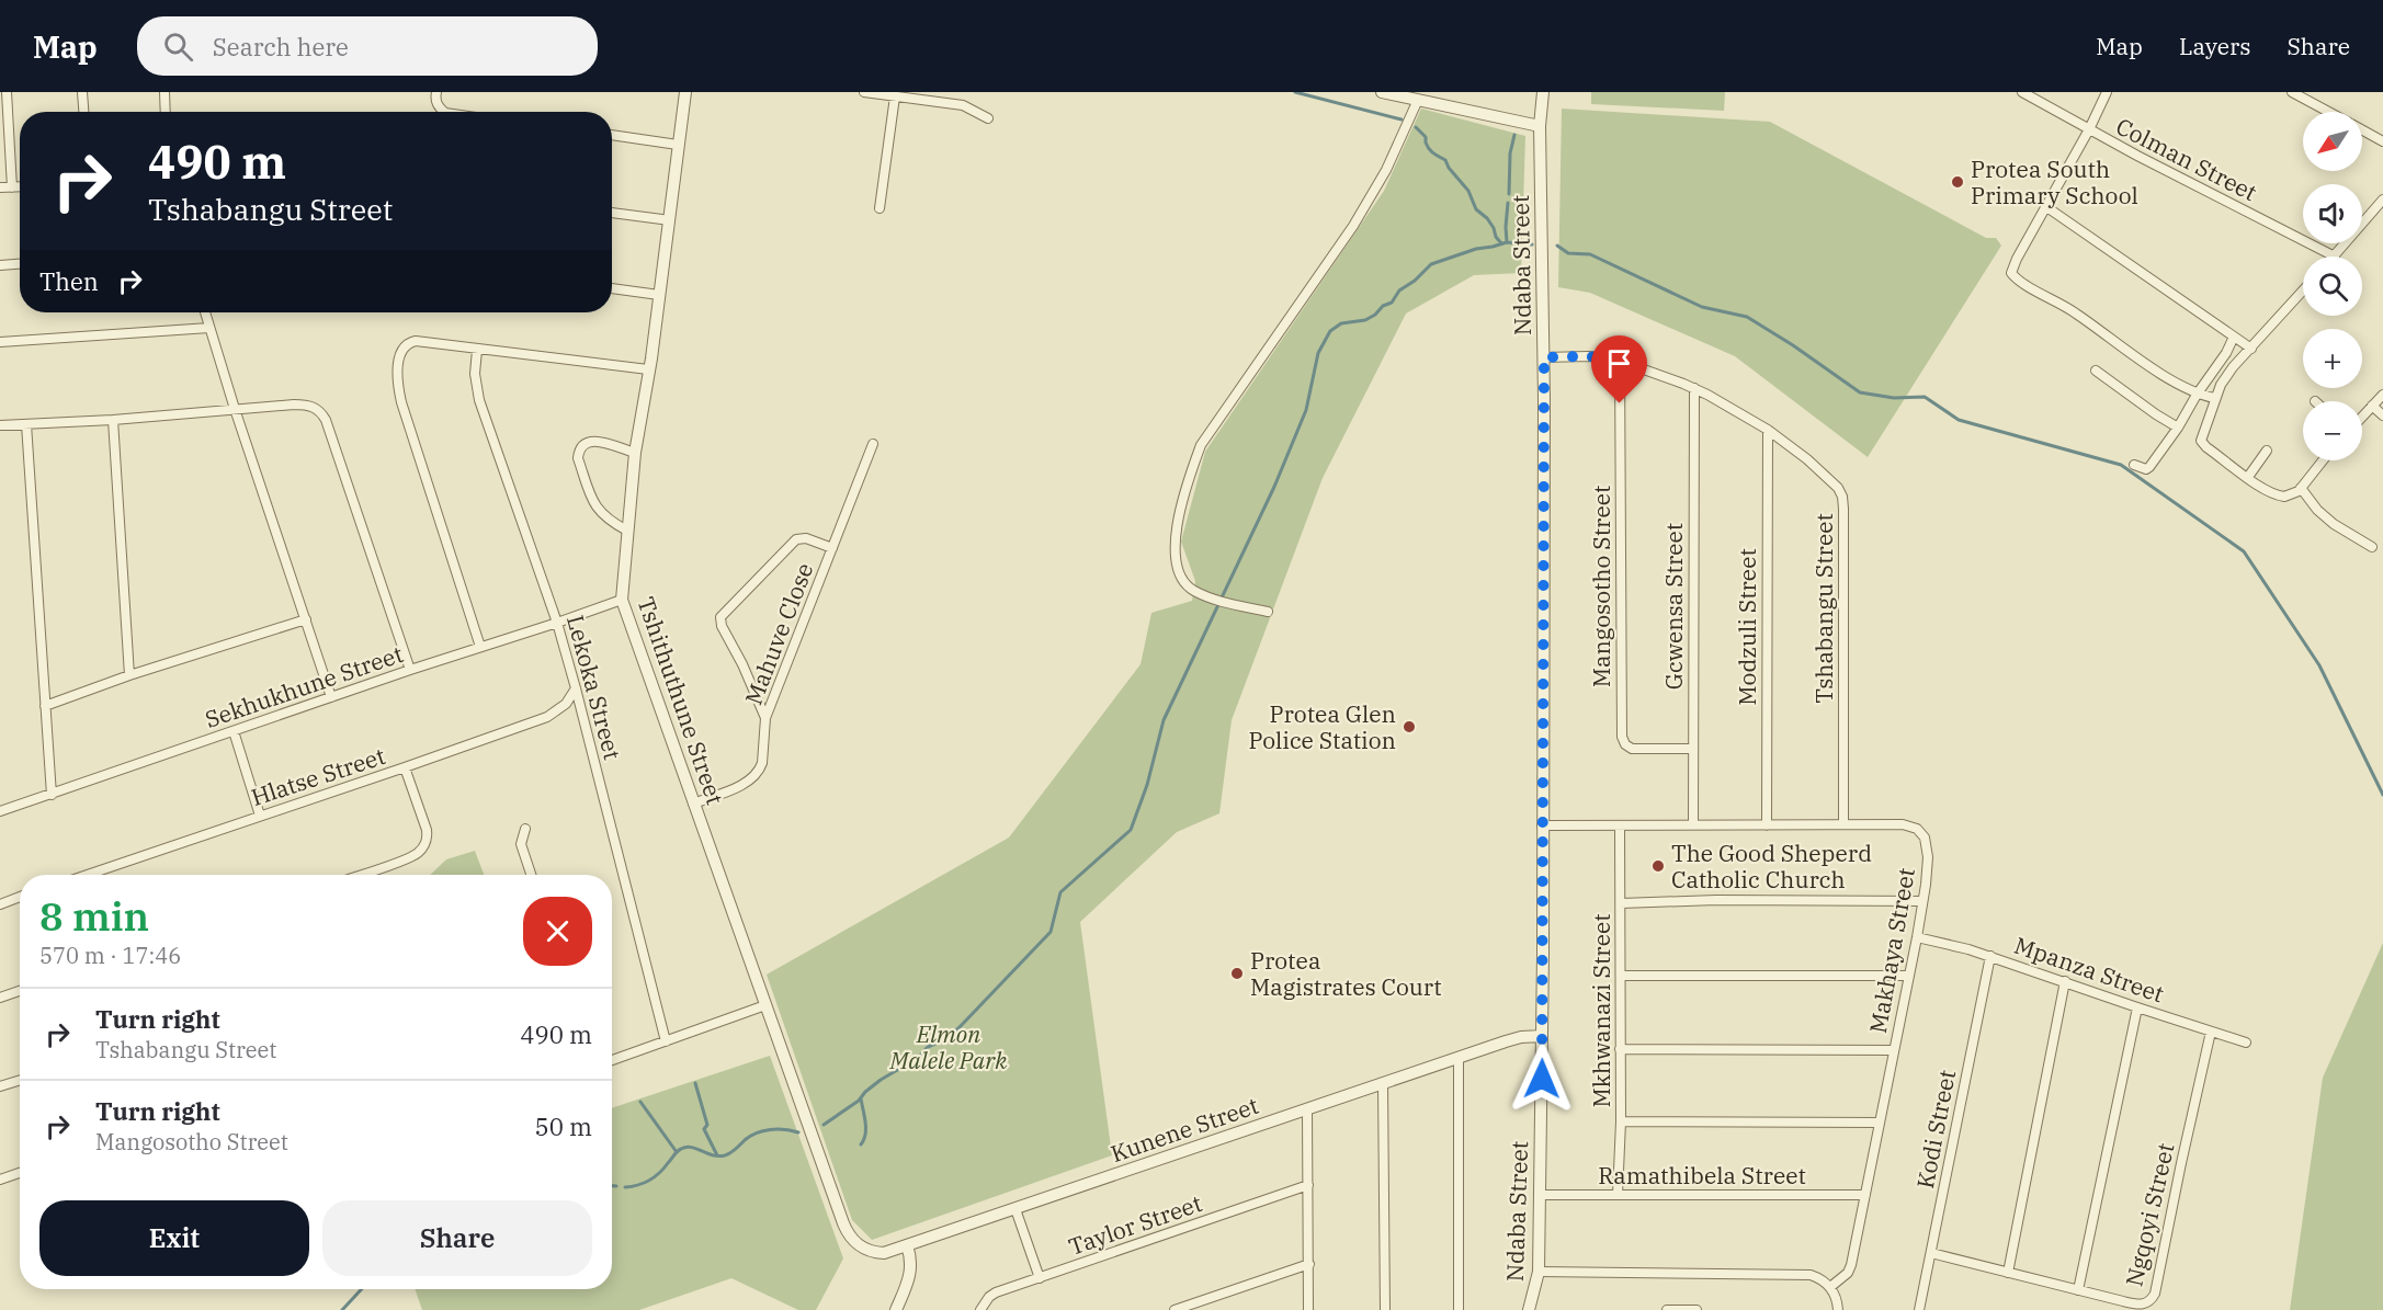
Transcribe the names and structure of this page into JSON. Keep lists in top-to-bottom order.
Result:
{
  "streets": {
    "street": [
      "Colman Street",
      "Ndaba Street",
      "Mangosotho Street",
      "Gcwensa Street",
      "Tshabangu Street",
      "Modzuli Street",
      "Mahuve Close",
      "Sekhukhune Street",
      "Lekoka Street",
      "Tshithuthune Street",
      "Hlatse Street",
      "Makhaya Street",
      "Mpanza Street",
      "Mkhwanazi Street",
      "Kunene Street",
      "Kodi Street",
      "Ramathibela Street",
      "Ngqoyi Street",
      "Taylor Street"
    ]
  },
  "crossings": [
    ["Ndaba Street", "Tshabangu Street"],
    ["Ndaba Street", "Makhaya Street"],
    ["Ndaba Street", "Kunene Street"],
    ["Ndaba Street", "Ramathibela Street"],
    ["Mangosotho Street", "Gcwensa Street"],
    ["Mangosotho Street", "Tshabangu Street"],
    ["Gcwensa Street", "Tshabangu Street"],
    ["Gcwensa Street", "Makhaya Street"],
    ["Tshabangu Street", "Modzuli Street"],
    ["Tshabangu Street", "Makhaya Street"],
    ["Modzuli Street", "Makhaya Street"],
    ["Mahuve Close", "Tshithuthune Street"],
    ["Sekhukhune Street", "Lekoka Street"],
    ["Sekhukhune Street", "Tshithuthune Street"],
    ["Lekoka Street", "Hlatse Street"],
    ["Tshithuthune Street", "Kunene Street"],
    ["Makhaya Street", "Mpanza Street"],
    ["Makhaya Street", "Mkhwanazi Street"],
    ["Makhaya Street", "Ramathibela Street"],
    ["Mpanza Street", "Kodi Street"],
    ["Mpanza Street", "Ngqoyi Street"],
    ["Mkhwanazi Street", "Ramathibela Street"],
    ["Kodi Street", "Ngqoyi Street"]
  ],
  "parks": ["Elmon Malele Park"],
  "places": [
    "Protea South Primary School",
    "Protea Glen Police Station",
    "The Good Sheperd Catholic Church",
    "Protea Magistrates Court"
  ],
  "north": "bottom left",
  "page": {
    "header": "Map",
    "search": "Search here",
    "nav": ["Map", "Layers", "Share"],
    "map_buttons": ["+", "−"],
    "turn": ["490 m", "Tshabangu Street"],
    "then": "Then",
    "heading": ["8 min", "570 m · 17:46"],
    "list": [
      {
        "name": "Turn right",
        "note": "Tshabangu Street",
        "value": "490 m"
      },
      {
        "name": "Turn right",
        "note": "Mangosotho Street",
        "value": "50 m"
      }
    ],
    "buttons": ["Exit", "Share"]
  }
}
